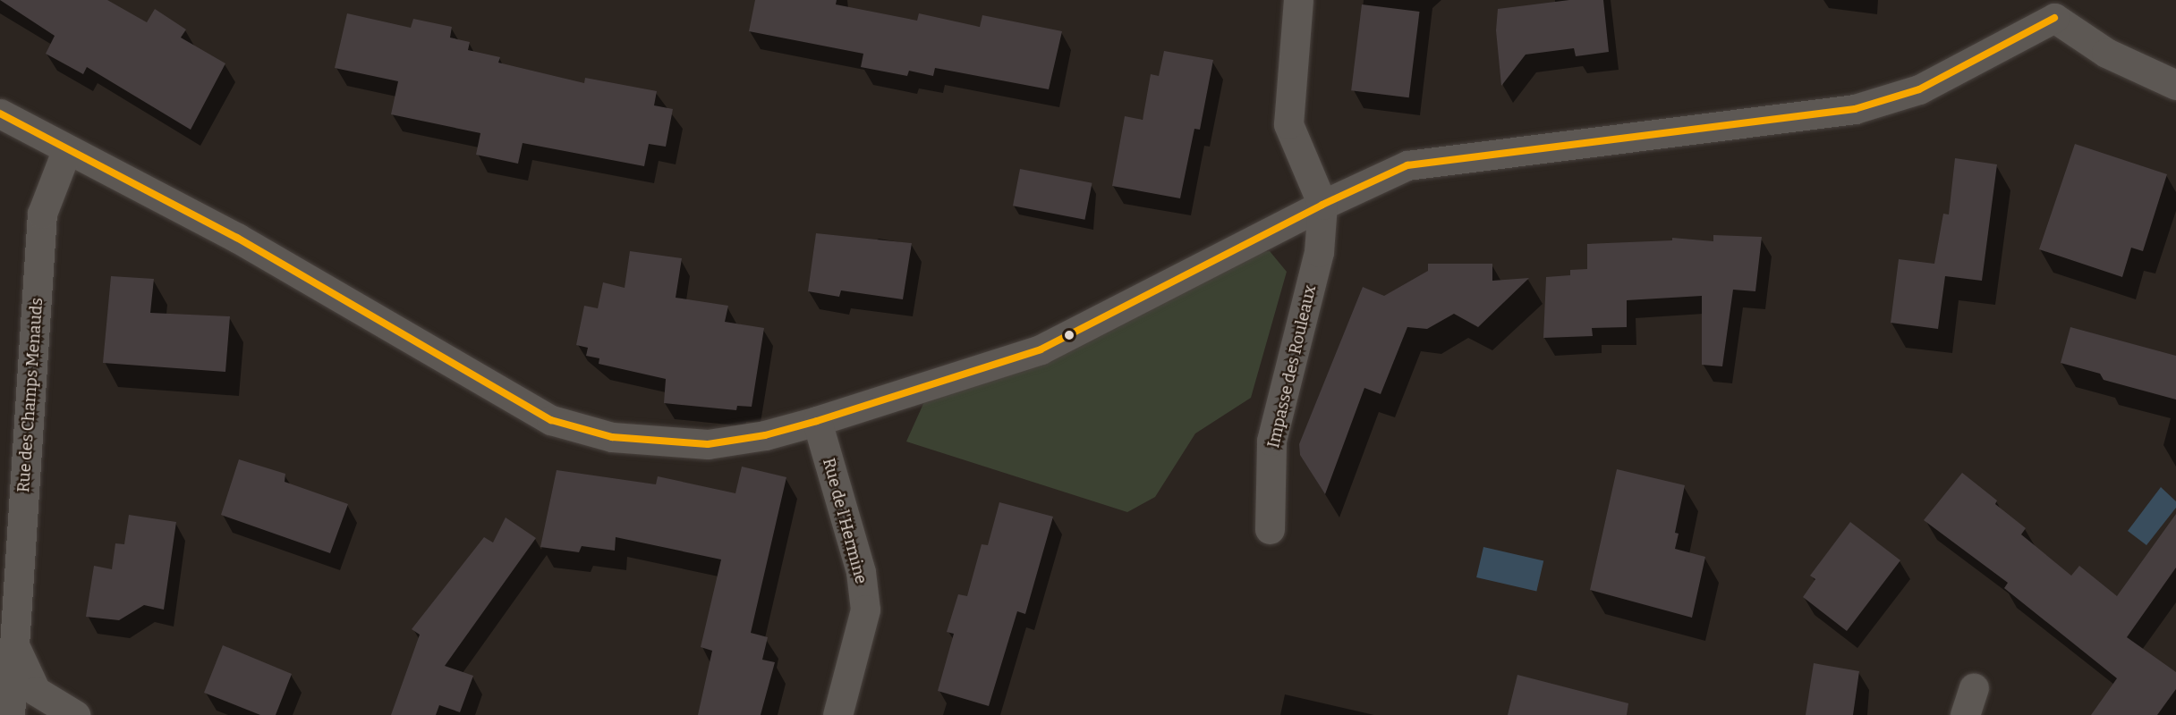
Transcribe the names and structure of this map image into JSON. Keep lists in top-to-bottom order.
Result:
{
  "streets": {
    "street": ["Impasse des Rouleaux", "Rue des Champs Menauds", "Rue de l'Hermine"]
  }
}
